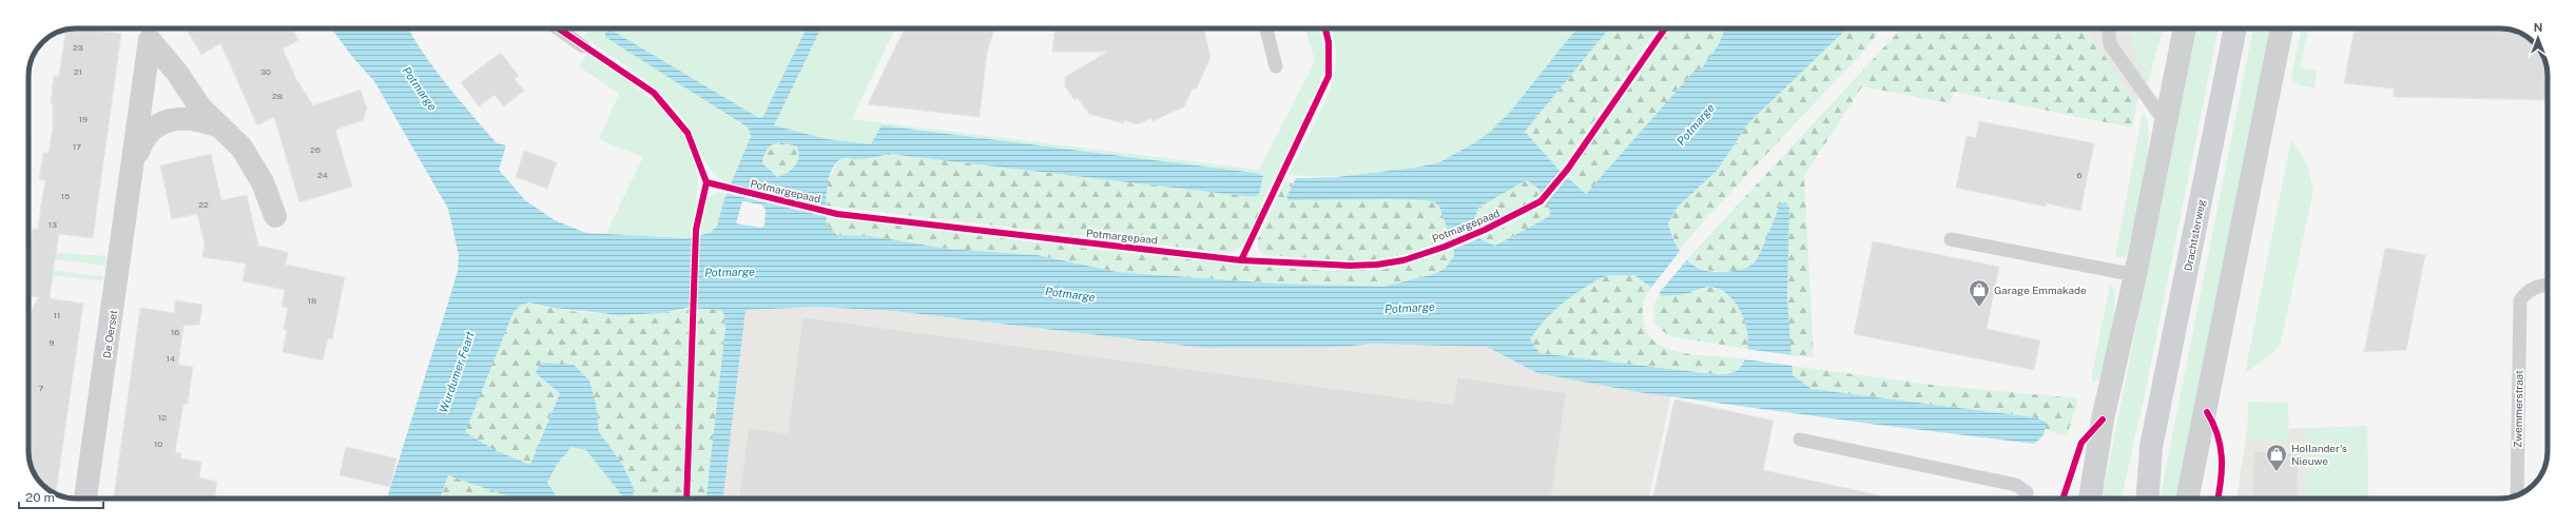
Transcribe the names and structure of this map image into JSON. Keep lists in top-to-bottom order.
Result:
{
  "streets": {
    "main road": ["Drachtsterweg"],
    "street": ["De Oerset"],
    "lane": ["Zwemmerstraat"],
    "cycle path": ["Potmargepaad"]
  },
  "water": ["Potmarge", "Wurdumer Feart"],
  "places": {
    "shop": ["Garage Emmakade", "Hollander's Nieuwe"]
  },
  "house_numbers": [
    "23",
    "21",
    "30",
    "28",
    "19",
    "17",
    "26",
    "24",
    "6",
    "15",
    "22",
    "13",
    "18",
    "11",
    "16",
    "9",
    "14",
    "7",
    "12",
    "10"
  ],
  "scale_bar": "20 m",
  "north": "top"
}
